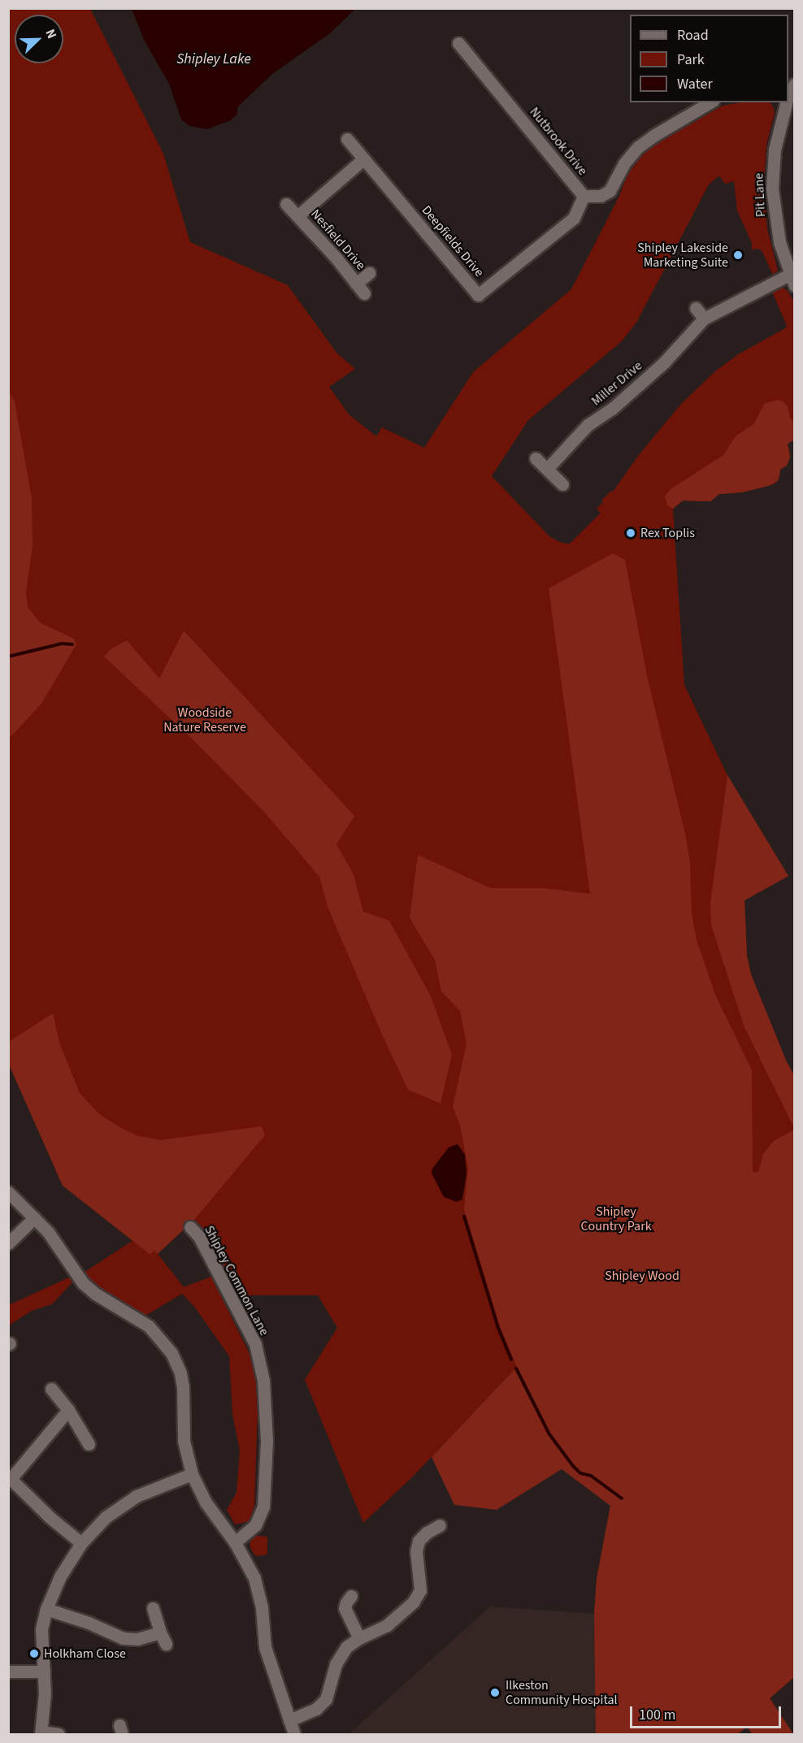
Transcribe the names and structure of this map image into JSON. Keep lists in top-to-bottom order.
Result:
{
  "streets": {
    "street": [
      "Nutbrook Drive",
      "Pit Lane",
      "Nesfield Drive",
      "Deepfields Drive",
      "Miller Drive",
      "Shipley Common Lane"
    ]
  },
  "crossings": [
    ["Nutbrook Drive", "Deepfields Drive"],
    ["Pit Lane", "Miller Drive"],
    ["Nesfield Drive", "Deepfields Drive"]
  ],
  "water": ["Shipley Lake"],
  "parks": ["Woodside Nature Reserve", "Shipley Country Park", "Shipley Wood"],
  "places": [
    "Shipley Lakeside Marketing Suite",
    "Rex Toplis",
    "Holkham Close",
    "Ilkeston Community Hospital"
  ],
  "legend": ["Road", "Park", "Water"],
  "scale_bar": "100 m",
  "north": "top right"
}
